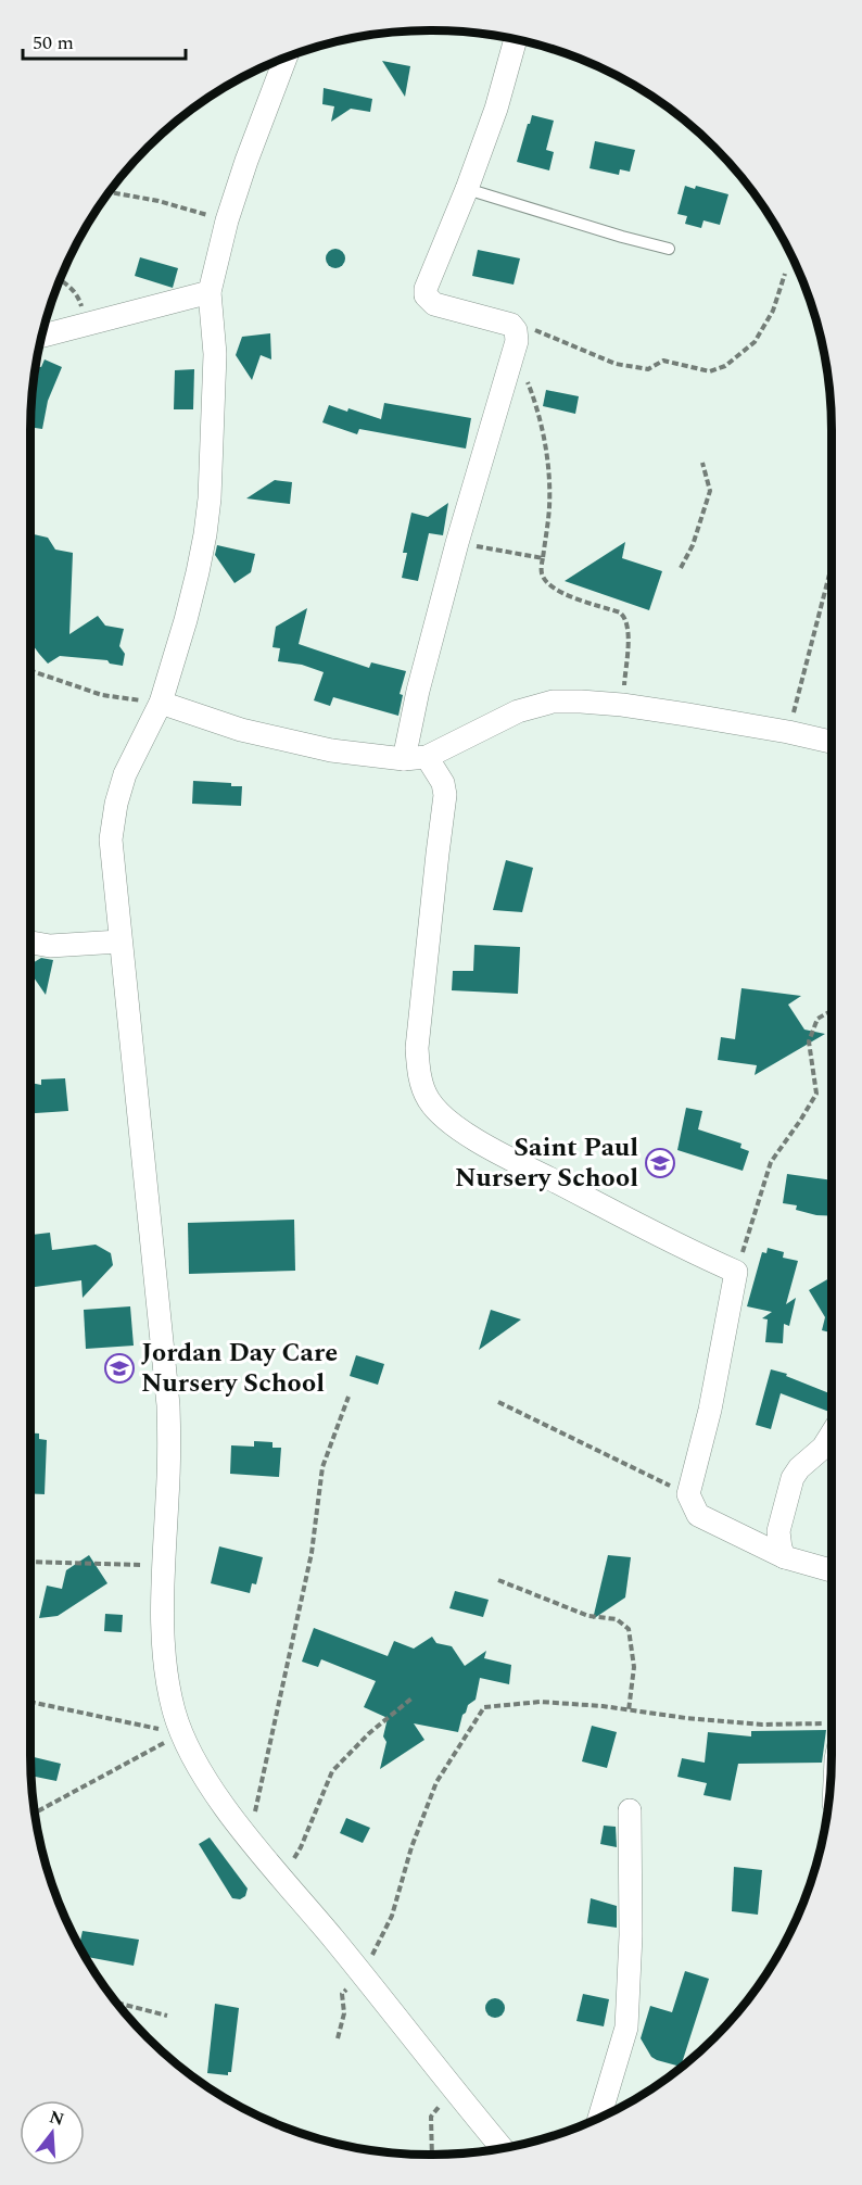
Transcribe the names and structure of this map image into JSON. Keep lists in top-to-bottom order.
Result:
{
  "places": {
    "school or university": ["Saint Paul Nursery School", "Jordan Day Care Nursery School"]
  },
  "scale_bar": "50 m",
  "north": "top"
}
